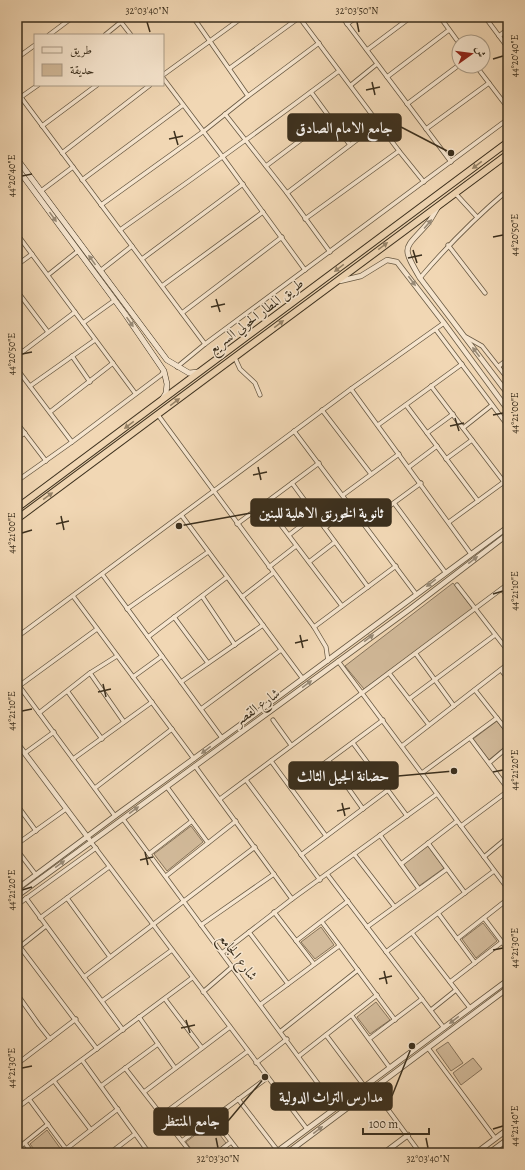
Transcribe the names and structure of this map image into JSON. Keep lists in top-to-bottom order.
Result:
{
  "streets": {
    "highway": ["طريق المطار الحولي السريع"],
    "street": ["شارع القصر", "شارع الجامع"]
  },
  "crossings": [
    ["شارع القصر", "شارع الجامع"]
  ],
  "places": [
    "جامع الامام الصادق",
    "ثانوية الخورنق الاهلية للبنين",
    "حضانة الجيل الثالث",
    "مدارس التراث الدولية",
    "جامع المنتظر"
  ],
  "legend": ["طريق", "حديقة"],
  "scale_bar": "100 m",
  "north": "right",
  "coordinates": [
    "32°03'40\"N",
    "32°03'50\"N",
    "44°20'40\"E",
    "44°20'50\"E",
    "44°21'00\"E",
    "44°21'10\"E",
    "44°21'20\"E",
    "44°21'30\"E",
    "44°21'40\"E",
    "32°03'30\"N"
  ]
}
